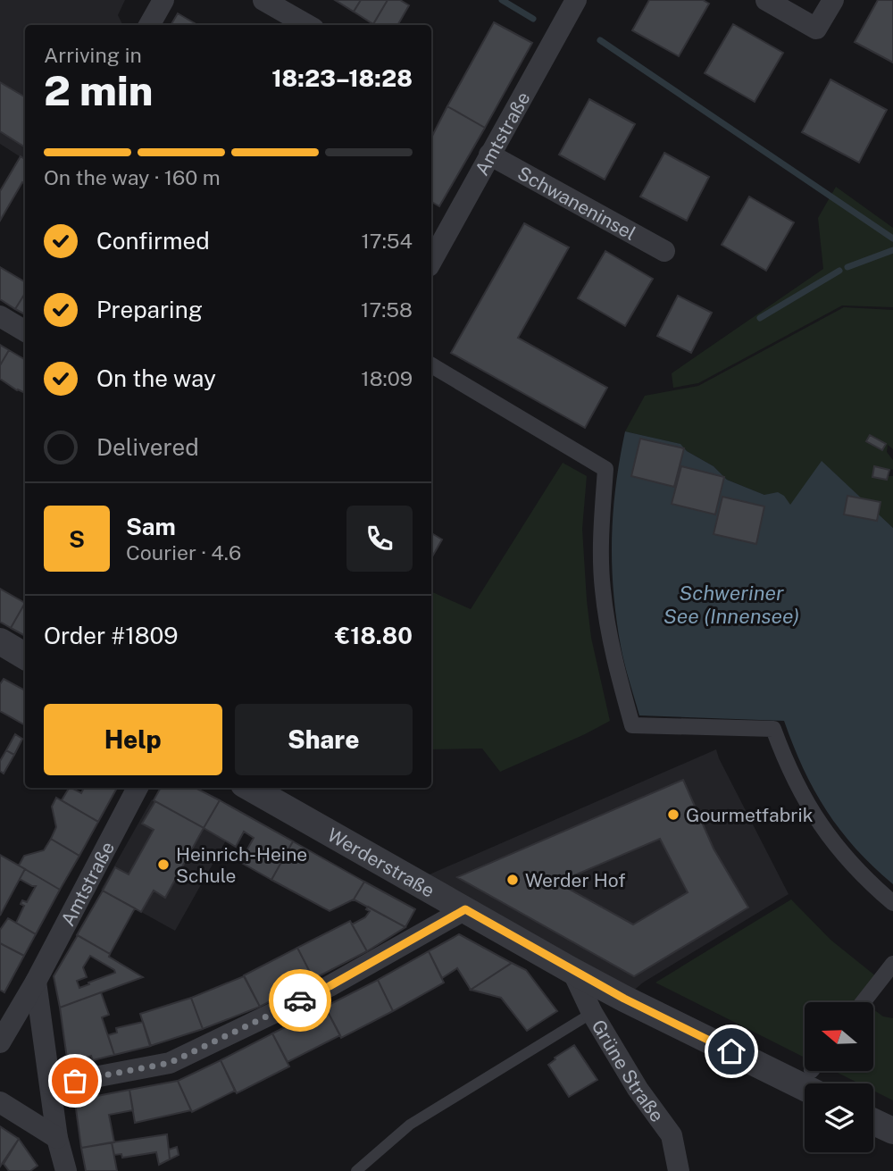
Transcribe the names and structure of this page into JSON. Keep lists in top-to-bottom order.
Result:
{
  "streets": {
    "street": [
      "Amtstraße",
      "Schwaneninsel",
      "Werderstraße",
      "Grüne Straße"
    ]
  },
  "crossings": [
    ["Amtstraße", "Schwaneninsel"],
    ["Werderstraße", "Grüne Straße"]
  ],
  "water": ["Schweriner See (Innensee)"],
  "places": ["Gourmetfabrik", "Heinrich-Heine Schule", "Werder Hof"],
  "north": "left",
  "page": {
    "heading": ["2 min", "Arriving in", "18:23–18:28"],
    "panel": [
      "Sam",
      "Courier · 4.6",
      "Order #1809",
      "€18.80"
    ],
    "bar": "On the way · 160 m",
    "list": [
      ["Confirmed", "17:54"],
      ["Preparing", "17:58"],
      ["On the way", "18:09"],
      "Delivered"
    ],
    "round": "S",
    "buttons": ["Help", "Share"]
  }
}
